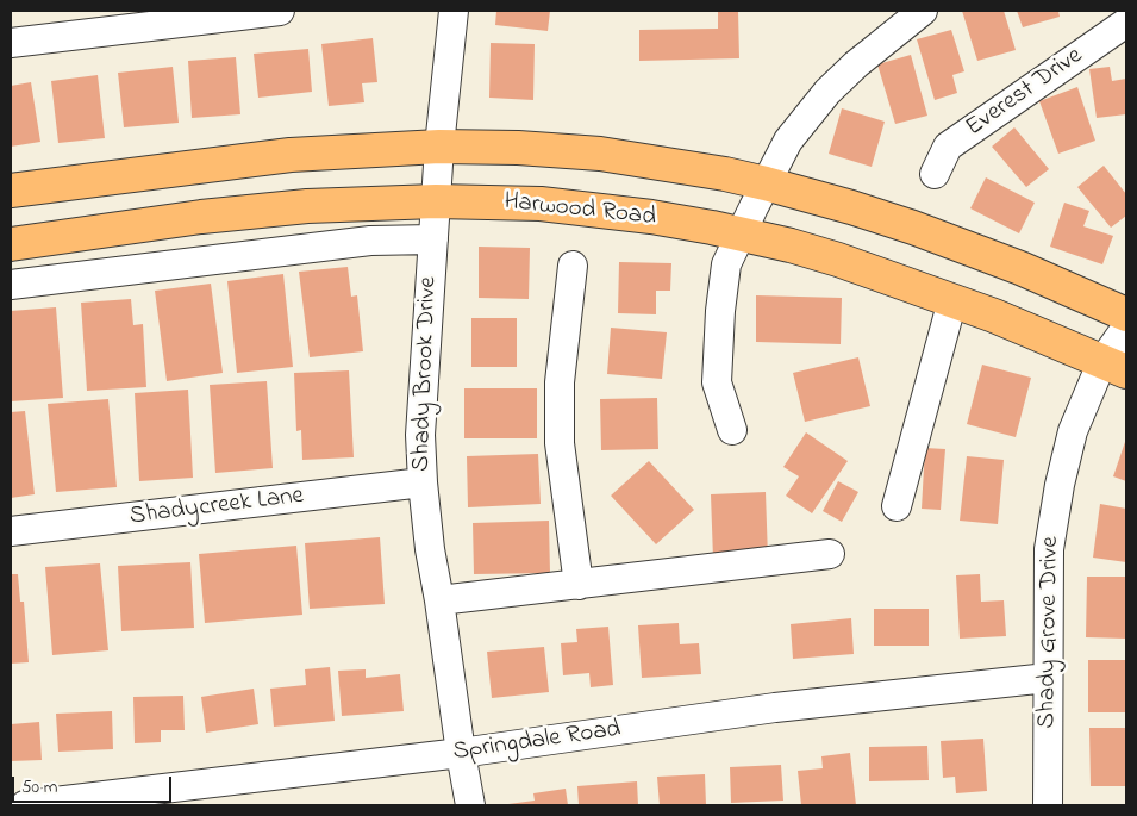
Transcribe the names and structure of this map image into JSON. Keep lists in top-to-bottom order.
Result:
{
  "streets": {
    "main road": ["Harwood Road"],
    "street": [
      "Everest Drive",
      "Shady Brook Drive",
      "Shadycreek Lane",
      "Shady Grove Drive",
      "Springdale Road"
    ]
  },
  "crossings": [
    ["Harwood Road", "Shady Brook Drive"],
    ["Harwood Road", "Shady Grove Drive"],
    ["Shady Brook Drive", "Shadycreek Lane"],
    ["Shady Brook Drive", "Springdale Road"],
    ["Shady Grove Drive", "Springdale Road"]
  ],
  "scale_bar": "50 m"
}
